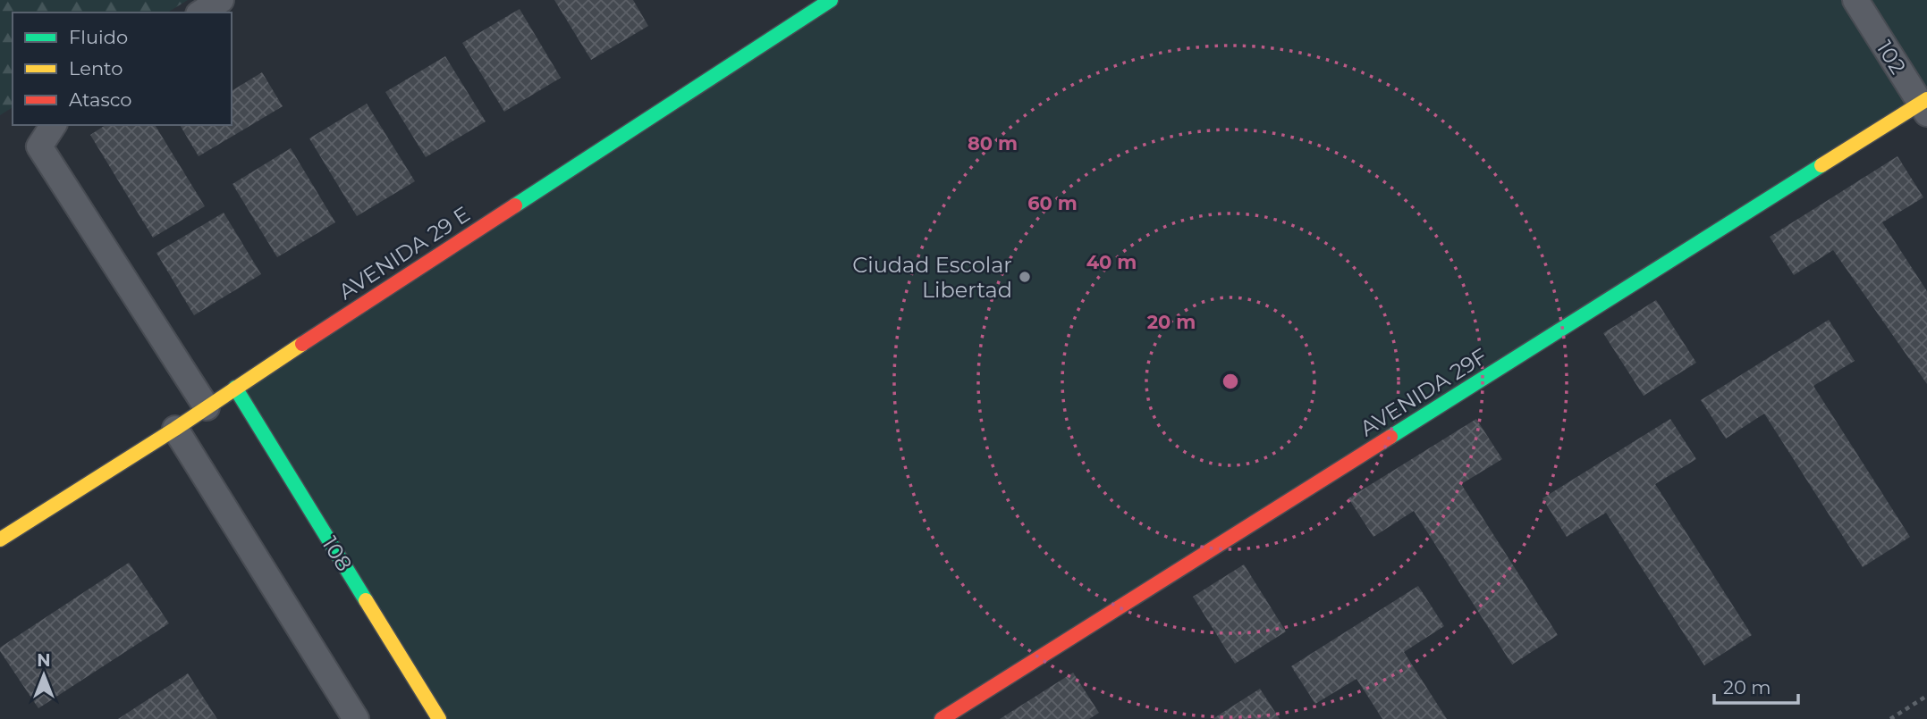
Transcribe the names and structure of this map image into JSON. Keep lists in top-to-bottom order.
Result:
{
  "streets": {
    "street": [
      "102",
      "AVENIDA 29 E",
      "AVENIDA 29F",
      "108"
    ]
  },
  "crossings": [
    ["102", "AVENIDA 29F"],
    ["AVENIDA 29 E", "108"]
  ],
  "places": ["Ciudad Escolar Libertad"],
  "legend": ["Fluido", "Lento", "Atasco"],
  "scale_bar": "20 m",
  "north": "top",
  "rings": [
    "80 m",
    "60 m",
    "40 m",
    "20 m"
  ]
}
